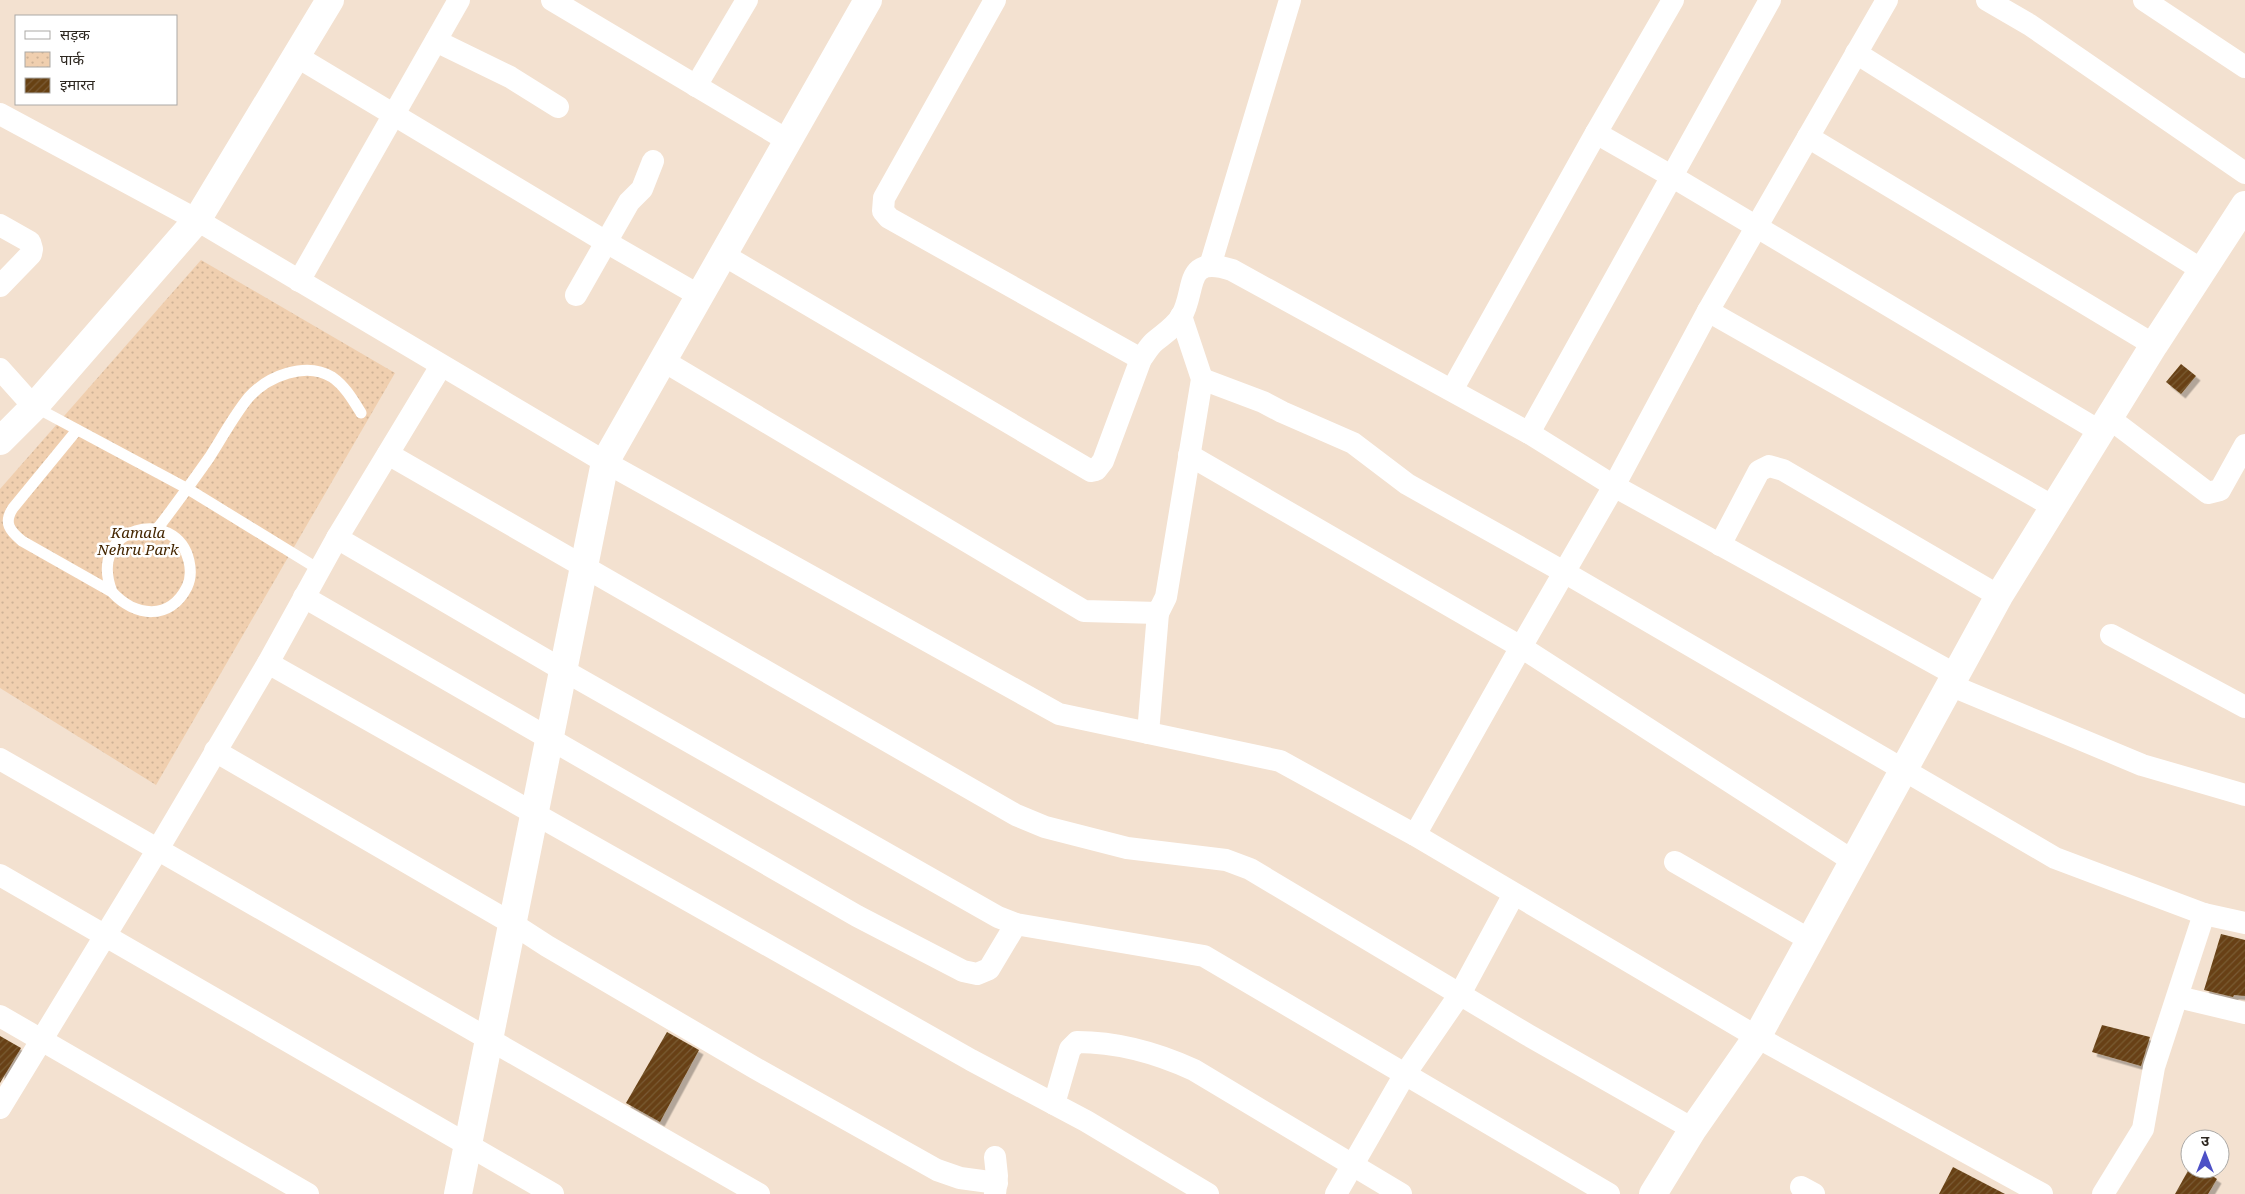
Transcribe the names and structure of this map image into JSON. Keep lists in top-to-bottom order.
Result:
{
  "parks": ["Kamala Nehru Park"],
  "legend": ["सड़क", "पार्क", "इमारत"],
  "north": "top"
}
